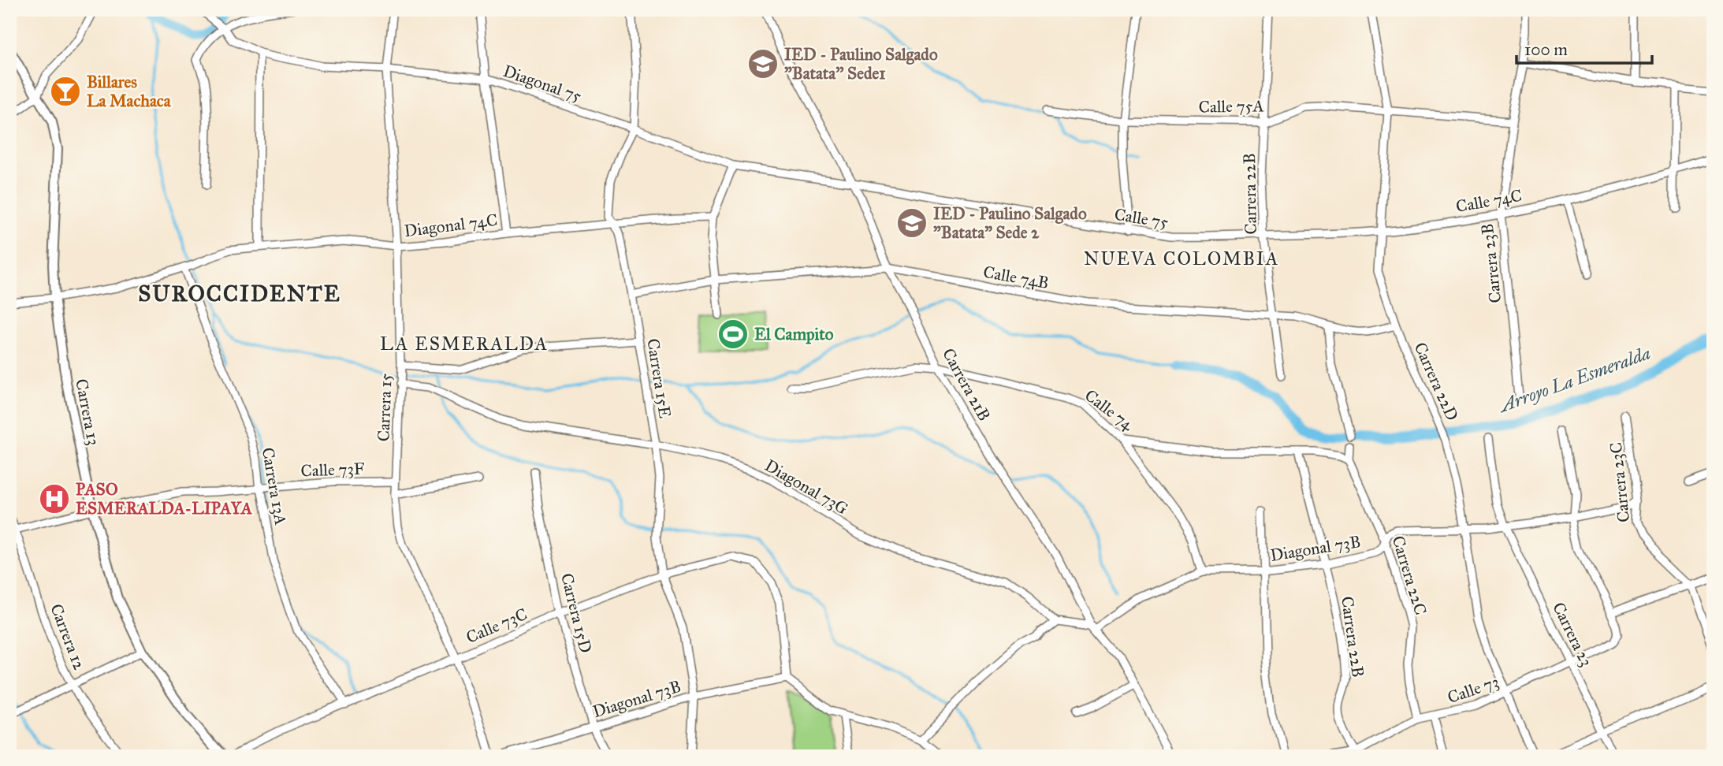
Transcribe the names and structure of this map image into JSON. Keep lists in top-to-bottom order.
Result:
{
  "streets": {
    "street": [
      "Diagonal 75",
      "Calle 75A",
      "Carrera 22B",
      "Calle 74C",
      "Calle 75",
      "Diagonal 74C",
      "Carrera 23B",
      "Calle 74B",
      "Carrera 15E",
      "Carrera 22D",
      "Carrera 21B",
      "Carrera 15",
      "Calle 74",
      "Carrera 13",
      "Calle 73F",
      "Carrera 23C",
      "Carrera 13A",
      "Diagonal 73G",
      "Diagonal 73B",
      "Carrera 22C",
      "Carrera 15D",
      "Calle 73C",
      "Carrera 23",
      "Carrera 12",
      "Calle 73"
    ]
  },
  "crossings": [
    ["Diagonal 75", "Calle 75"],
    ["Diagonal 75", "Carrera 15E"],
    ["Diagonal 75", "Carrera 21B"],
    ["Diagonal 75", "Carrera 15"],
    ["Calle 75A", "Carrera 22B"],
    ["Calle 75A", "Carrera 23B"],
    ["Calle 75A", "Carrera 22D"],
    ["Carrera 22B", "Calle 74C"],
    ["Carrera 22B", "Calle 75"],
    ["Carrera 22B", "Calle 74B"],
    ["Carrera 22B", "Calle 74"],
    ["Carrera 22B", "Diagonal 73B"],
    ["Carrera 22B", "Calle 73"],
    ["Calle 74C", "Calle 75"],
    ["Calle 74C", "Carrera 23B"],
    ["Calle 74C", "Carrera 22D"],
    ["Calle 75", "Carrera 21B"],
    ["Diagonal 74C", "Carrera 15E"],
    ["Diagonal 74C", "Carrera 15"],
    ["Diagonal 74C", "Carrera 13A"],
    ["Calle 74B", "Carrera 15E"],
    ["Calle 74B", "Carrera 22D"],
    ["Calle 74B", "Carrera 21B"],
    ["Carrera 15E", "Diagonal 73G"],
    ["Carrera 15E", "Diagonal 73B"],
    ["Carrera 15E", "Calle 73C"],
    ["Carrera 22D", "Diagonal 73B"],
    ["Carrera 22D", "Calle 73"],
    ["Carrera 21B", "Calle 74"],
    ["Carrera 21B", "Diagonal 73B"],
    ["Carrera 15", "Calle 73F"],
    ["Carrera 15", "Diagonal 73G"],
    ["Carrera 15", "Calle 73C"],
    ["Calle 74", "Carrera 22C"],
    ["Carrera 13", "Calle 73F"],
    ["Calle 73F", "Carrera 13A"],
    ["Calle 73F", "Carrera 12"],
    ["Carrera 23C", "Diagonal 73B"],
    ["Carrera 13A", "Calle 73C"],
    ["Diagonal 73B", "Carrera 22C"],
    ["Diagonal 73B", "Carrera 15D"],
    ["Diagonal 73B", "Calle 73C"],
    ["Diagonal 73B", "Carrera 23"],
    ["Carrera 22C", "Calle 73"],
    ["Carrera 15D", "Calle 73C"],
    ["Carrera 23", "Calle 73"]
  ],
  "districts": ["NUEVA COLOMBIA", "SUROCCIDENTE", "LA ESMERALDA"],
  "water": ["Arroyo La Esmeralda"],
  "places": {
    "school or university": ["IED - Paulino Salgado \"Batata'' Sede1", "IED - Paulino Salgado \"Batata\" Sede 2"],
    "bar": ["Billares La Machaca"],
    "sports": ["El Campito"],
    "hospital": ["PASO ESMERALDA-LIPAYA"]
  },
  "scale_bar": "100 m"
}
